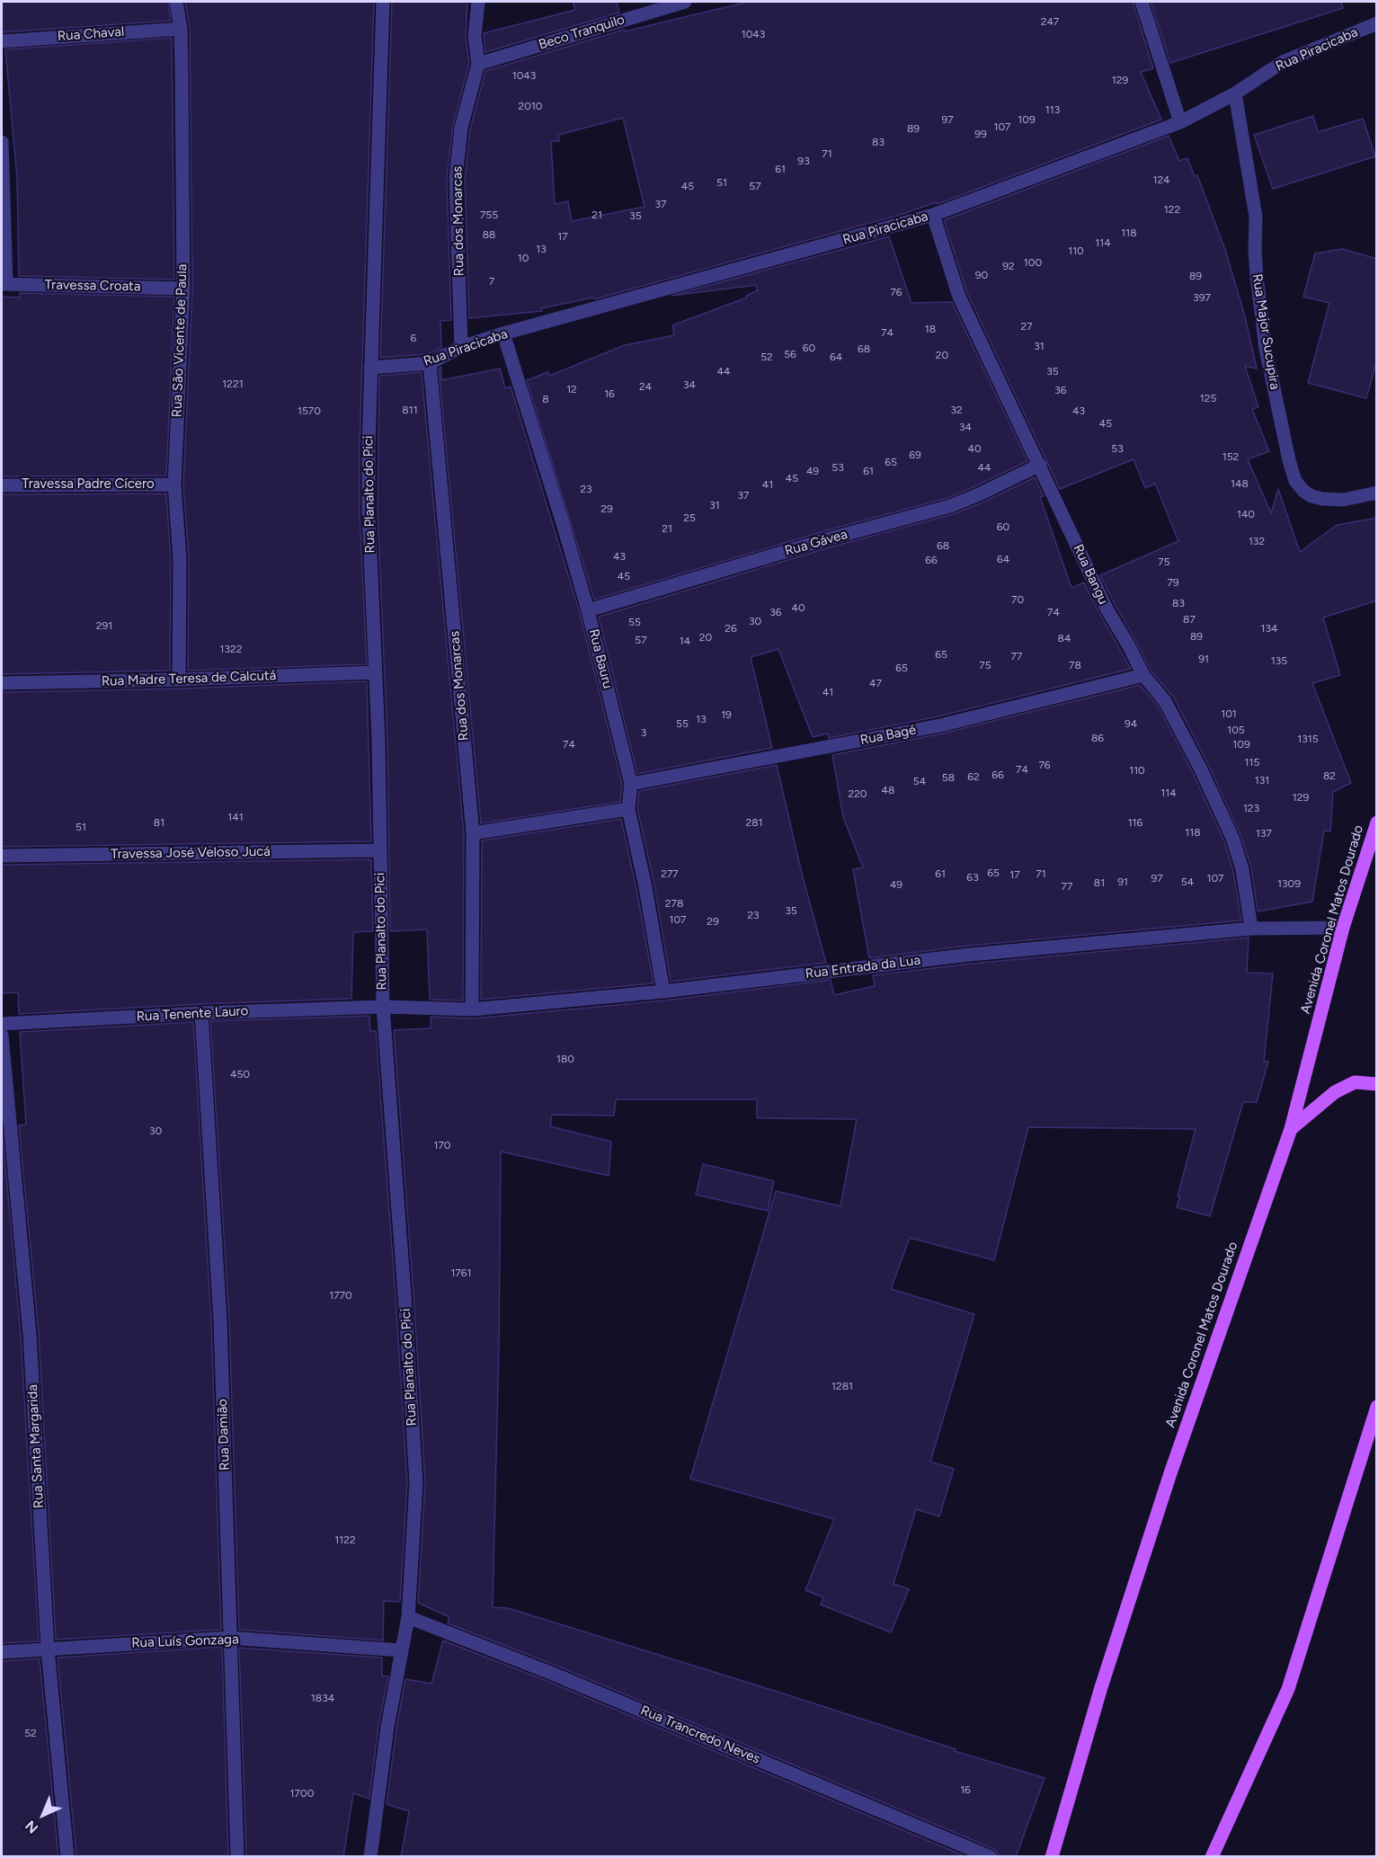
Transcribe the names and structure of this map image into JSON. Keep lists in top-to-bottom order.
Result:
{
  "streets": {
    "main road": ["Avenida Coronel Matos Dourado"],
    "street": [
      "Beco Tranquilo",
      "Rua Chaval",
      "Rua Piracicaba",
      "Rua dos Monarcas",
      "Travessa Croata",
      "Rua Major Sucupira",
      "Rua São Vicente de Paula",
      "Travessa Padre Cícero",
      "Rua Planalto do Pici",
      "Rua Gávea",
      "Rua Bangu",
      "Rua Bauru",
      "Rua Madre Teresa de Calcutá",
      "Rua Bagé",
      "Travessa José Veloso Jucá",
      "Rua Entrada da Lua",
      "Rua Tenente Lauro",
      "Rua Damião",
      "Rua Santa Margarida",
      "Rua Luís Gonzaga",
      "Rua Trancredo Neves"
    ]
  },
  "crossings": [
    ["Beco Tranquilo", "Rua dos Monarcas"],
    ["Rua Chaval", "Rua São Vicente de Paula"],
    ["Rua Piracicaba", "Rua dos Monarcas"],
    ["Rua Piracicaba", "Rua Major Sucupira"],
    ["Rua Piracicaba", "Rua Planalto do Pici"],
    ["Rua Piracicaba", "Rua Bangu"],
    ["Rua Piracicaba", "Rua Bauru"],
    ["Rua dos Monarcas", "Rua Entrada da Lua"],
    ["Travessa Croata", "Rua São Vicente de Paula"],
    ["Rua São Vicente de Paula", "Travessa Padre Cícero"],
    ["Rua São Vicente de Paula", "Rua Madre Teresa de Calcutá"],
    ["Rua Planalto do Pici", "Rua Madre Teresa de Calcutá"],
    ["Rua Planalto do Pici", "Travessa José Veloso Jucá"],
    ["Rua Planalto do Pici", "Rua Entrada da Lua"],
    ["Rua Planalto do Pici", "Rua Tenente Lauro"],
    ["Rua Planalto do Pici", "Rua Luís Gonzaga"],
    ["Rua Planalto do Pici", "Rua Trancredo Neves"],
    ["Rua Gávea", "Rua Bangu"],
    ["Rua Gávea", "Rua Bauru"],
    ["Rua Bangu", "Rua Bagé"],
    ["Rua Bangu", "Rua Entrada da Lua"],
    ["Rua Bauru", "Rua Bagé"],
    ["Rua Bauru", "Rua Entrada da Lua"],
    ["Avenida Coronel Matos Dourado", "Rua Entrada da Lua"],
    ["Rua Entrada da Lua", "Rua Tenente Lauro"],
    ["Rua Tenente Lauro", "Rua Damião"],
    ["Rua Damião", "Rua Luís Gonzaga"],
    ["Rua Santa Margarida", "Rua Luís Gonzaga"]
  ],
  "house_numbers": [
    "247",
    "1043",
    "1043",
    "129",
    "2010",
    "113",
    "97",
    "109",
    "107",
    "89",
    "99",
    "83",
    "71",
    "93",
    "61",
    "124",
    "51",
    "45",
    "57",
    "37",
    "122",
    "755",
    "21",
    "35",
    "118",
    "88",
    "17",
    "114",
    "13",
    "110",
    "10",
    "100",
    "92",
    "90",
    "89",
    "7",
    "76",
    "397",
    "27",
    "18",
    "74",
    "6",
    "31",
    "60",
    "68",
    "56",
    "20",
    "52",
    "64",
    "44",
    "35",
    "1221",
    "34",
    "24",
    "12",
    "36",
    "16",
    "125",
    "8",
    "811",
    "32",
    "1570",
    "43",
    "45",
    "34",
    "40",
    "53",
    "69",
    "152",
    "65",
    "53",
    "44",
    "49",
    "61",
    "45",
    "148",
    "41",
    "23",
    "37",
    "31",
    "29",
    "140",
    "25",
    "60",
    "21",
    "132",
    "68",
    "43",
    "64",
    "66",
    "75",
    "45",
    "79",
    "70",
    "83",
    "40",
    "36",
    "74",
    "87",
    "30",
    "55",
    "291",
    "26",
    "134",
    "89",
    "20",
    "84",
    "57",
    "14",
    "1322",
    "65",
    "77",
    "91",
    "135",
    "75",
    "78",
    "65",
    "47",
    "41",
    "101",
    "19",
    "13",
    "55",
    "94",
    "105",
    "3",
    "86",
    "1315",
    "74",
    "109",
    "115",
    "76",
    "74",
    "110",
    "66",
    "82",
    "62",
    "58",
    "131",
    "54",
    "48",
    "114",
    "220",
    "129",
    "123",
    "141",
    "81",
    "281",
    "116",
    "51",
    "118",
    "137",
    "65",
    "277",
    "61",
    "71",
    "17",
    "63",
    "97",
    "107",
    "91",
    "54",
    "81",
    "1309",
    "49",
    "77",
    "278",
    "35",
    "23",
    "107",
    "29",
    "180",
    "450",
    "30",
    "170",
    "1761",
    "1770",
    "1281",
    "1122",
    "1834",
    "52",
    "16",
    "1700"
  ],
  "north": "bottom left"
}
